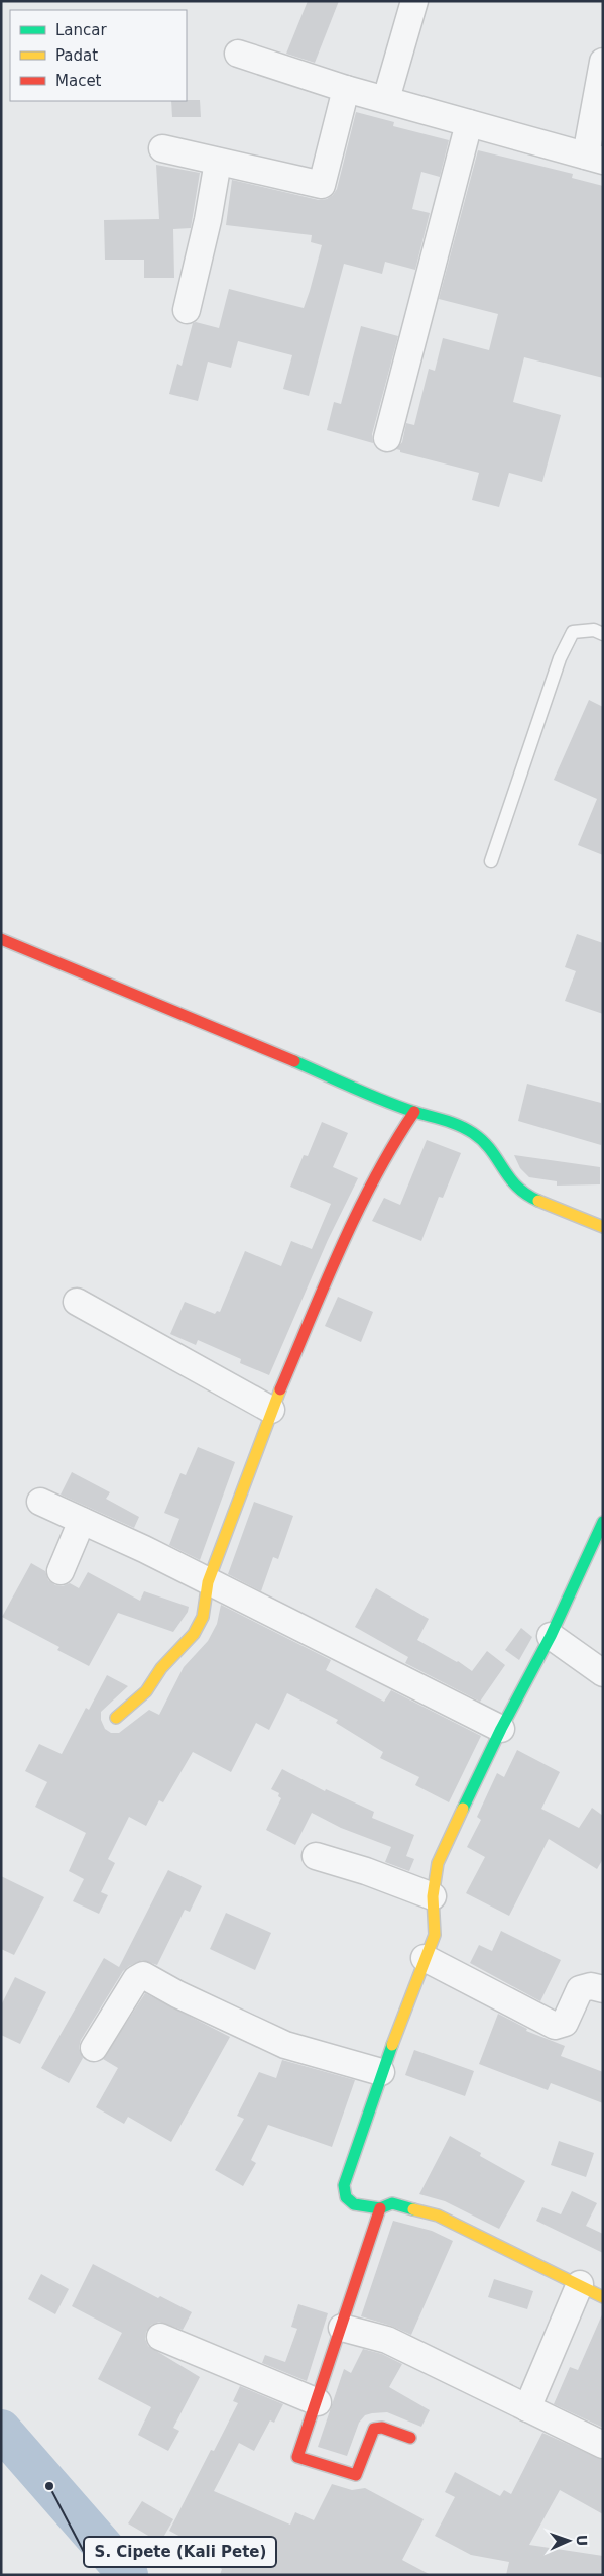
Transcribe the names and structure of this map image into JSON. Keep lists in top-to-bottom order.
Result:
{
  "places": ["S. Cipete (Kali Pete)"],
  "legend": ["Lancar", "Padat", "Macet"],
  "north": "right"
}
